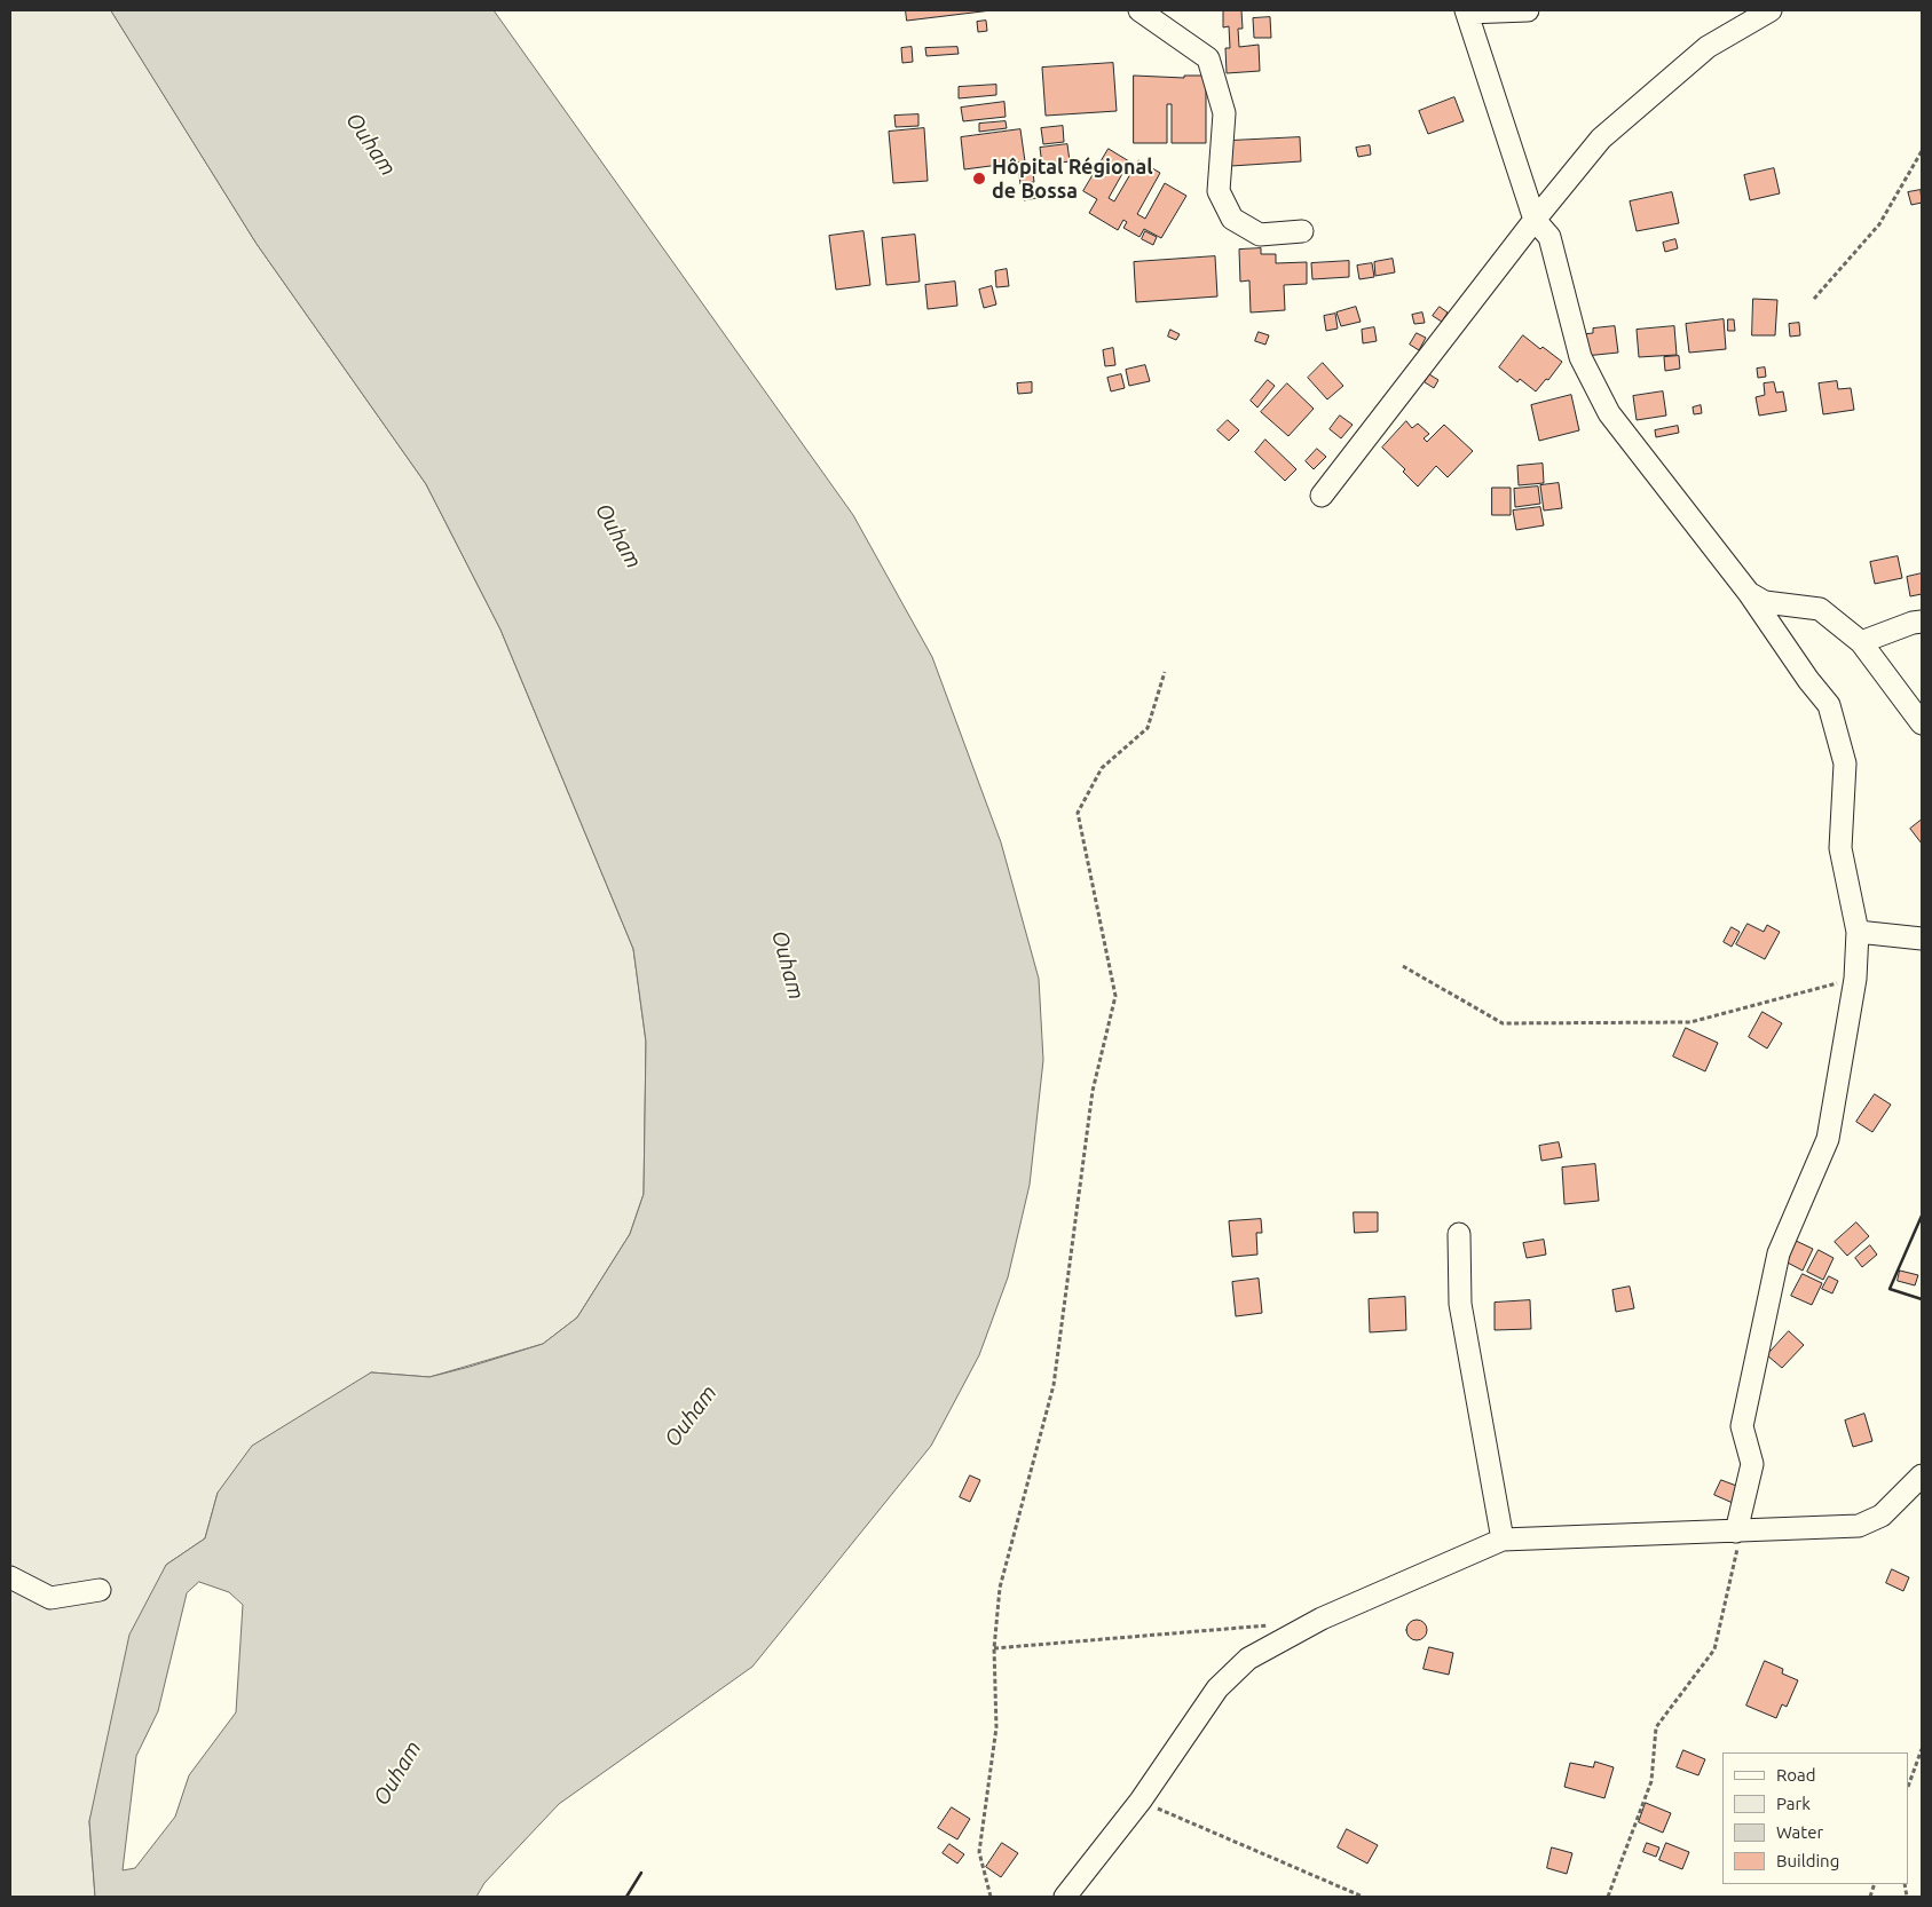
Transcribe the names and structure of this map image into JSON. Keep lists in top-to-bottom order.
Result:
{
  "water": ["Ouham"],
  "places": ["Hôpital Régional de Bossa"],
  "legend": [
    "Road",
    "Park",
    "Water",
    "Building"
  ]
}
